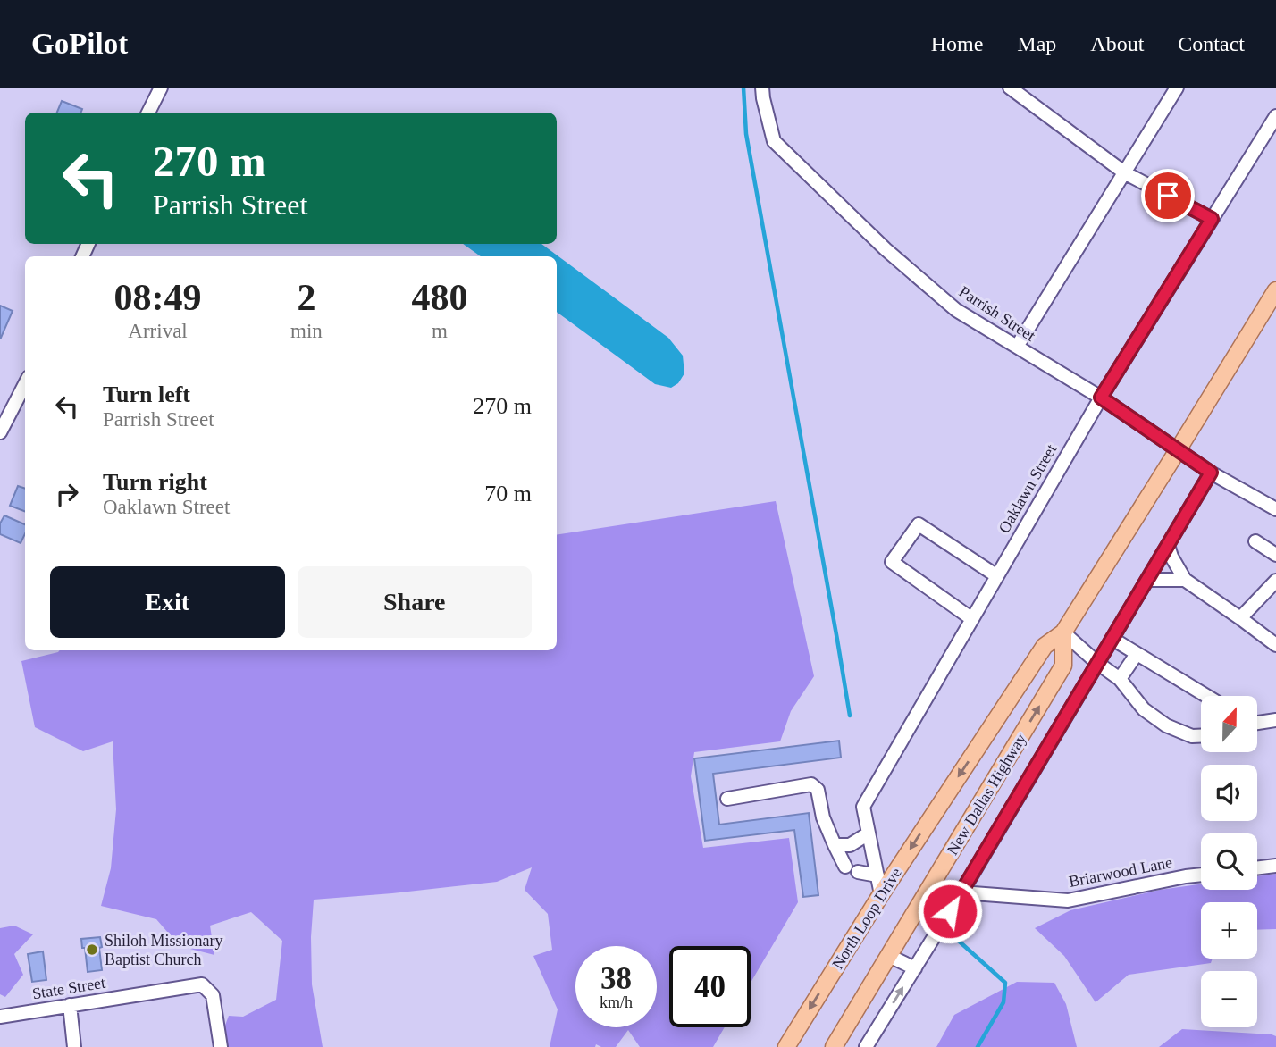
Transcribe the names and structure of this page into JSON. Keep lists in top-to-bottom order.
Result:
{
  "streets": {
    "main road": ["New Dallas Highway", "North Loop Drive"],
    "street": [
      "Parrish Street",
      "Oaklawn Street",
      "Briarwood Lane",
      "State Street"
    ]
  },
  "crossings": [
    ["Parrish Street", "Oaklawn Street"],
    ["Parrish Street", "New Dallas Highway"],
    ["Oaklawn Street", "North Loop Drive"],
    ["New Dallas Highway", "North Loop Drive"]
  ],
  "one_way": ["North Loop Drive"],
  "places": ["Shiloh Missionary Baptist Church"],
  "north": "top",
  "page": {
    "header": "GoPilot",
    "nav": [
      "Home",
      "Map",
      "About",
      "Contact"
    ],
    "turn": ["270 m", "Parrish Street"],
    "eta": [
      "08:49",
      "Arrival",
      "2",
      "min",
      "480",
      "m"
    ],
    "list": [
      {
        "name": "Turn left",
        "note": "Parrish Street",
        "value": "270 m"
      },
      {
        "name": "Turn right",
        "note": "Oaklawn Street",
        "value": "70 m"
      }
    ],
    "buttons": ["Exit", "Share"],
    "map_buttons": ["+", "−"],
    "speed": "38 km/h",
    "limit": "40"
  }
}
